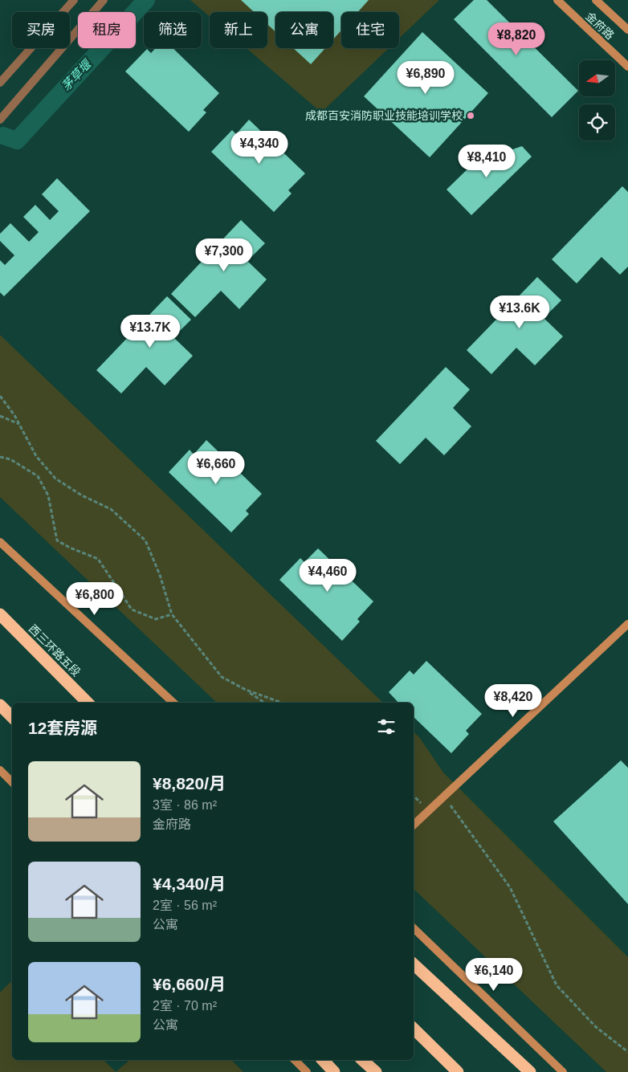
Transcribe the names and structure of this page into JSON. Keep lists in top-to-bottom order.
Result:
{
  "streets": {
    "highway": ["西三环路五段"],
    "main road": ["金府路"]
  },
  "water": ["茅草堰"],
  "places": ["成都百安消防职业技能培训学校"],
  "north": "left",
  "page": {
    "chip": [
      "买房",
      "租房",
      "筛选",
      "新上",
      "公寓",
      "住宅"
    ],
    "price": [
      "¥8,820",
      "¥6,890",
      "¥4,340",
      "¥8,410",
      "¥7,300",
      "¥13.6K",
      "¥13.7K",
      "¥6,660",
      "¥4,460",
      "¥6,800",
      "¥8,420",
      "¥6,140"
    ],
    "heading": "12套房源",
    "list": [
      {
        "name": "¥8,820/月",
        "note": "3室 · 86 m² · 金府路"
      },
      {
        "name": "¥4,340/月",
        "note": "2室 · 56 m² · 公寓"
      },
      {
        "name": "¥6,660/月",
        "note": "2室 · 70 m² · 公寓"
      }
    ]
  }
}
